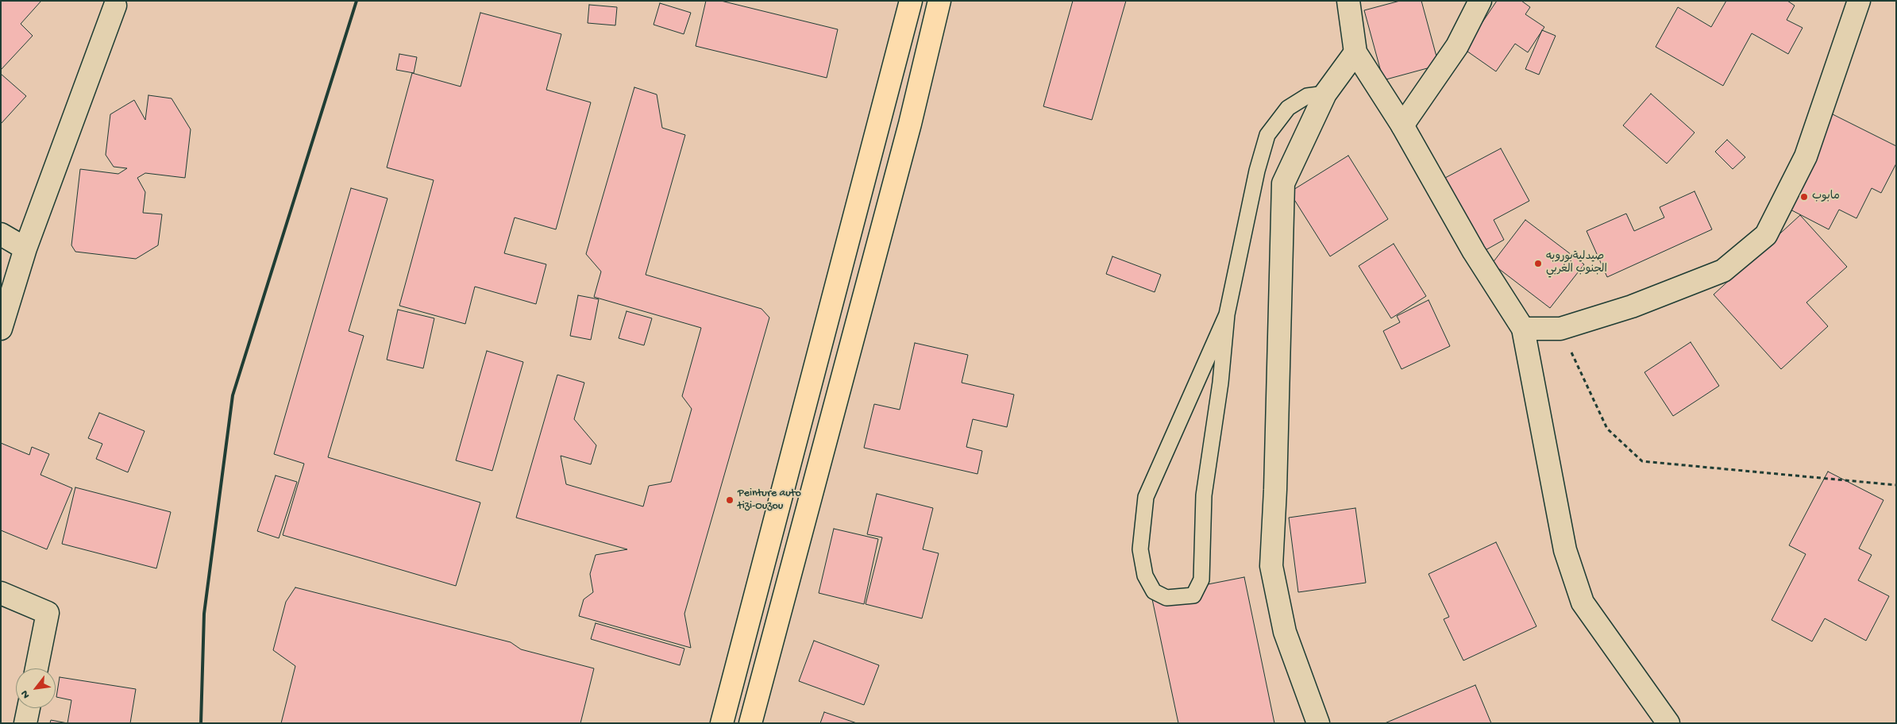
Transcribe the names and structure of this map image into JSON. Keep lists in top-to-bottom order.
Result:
{
  "places": ["مابوب", "صيدليةبوروبه الجنوب الغربي", "Peinture auto tizi-Ouzou"],
  "north": "bottom left"
}
